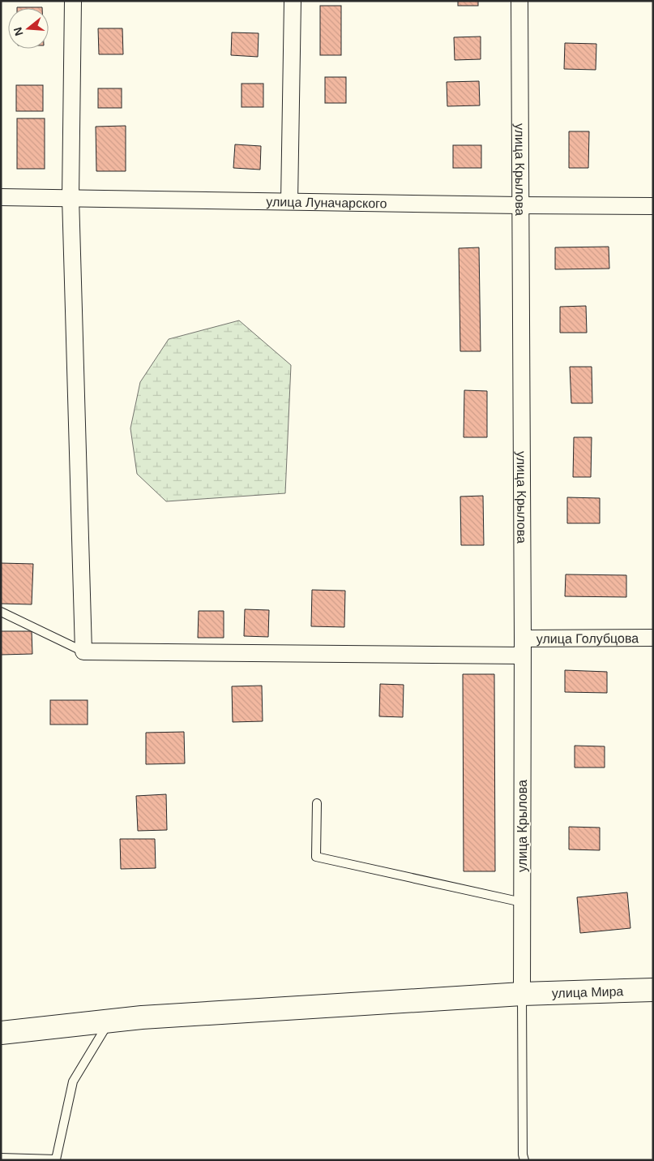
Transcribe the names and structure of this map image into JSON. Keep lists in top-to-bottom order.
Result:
{
  "streets": {
    "street": [
      "улица Крылова",
      "улица Луначарского",
      "улица Голубцова",
      "улица Мира"
    ]
  },
  "crossings": [
    ["улица Крылова", "улица Луначарского"],
    ["улица Крылова", "улица Голубцова"],
    ["улица Крылова", "улица Мира"]
  ],
  "north": "left"
}
